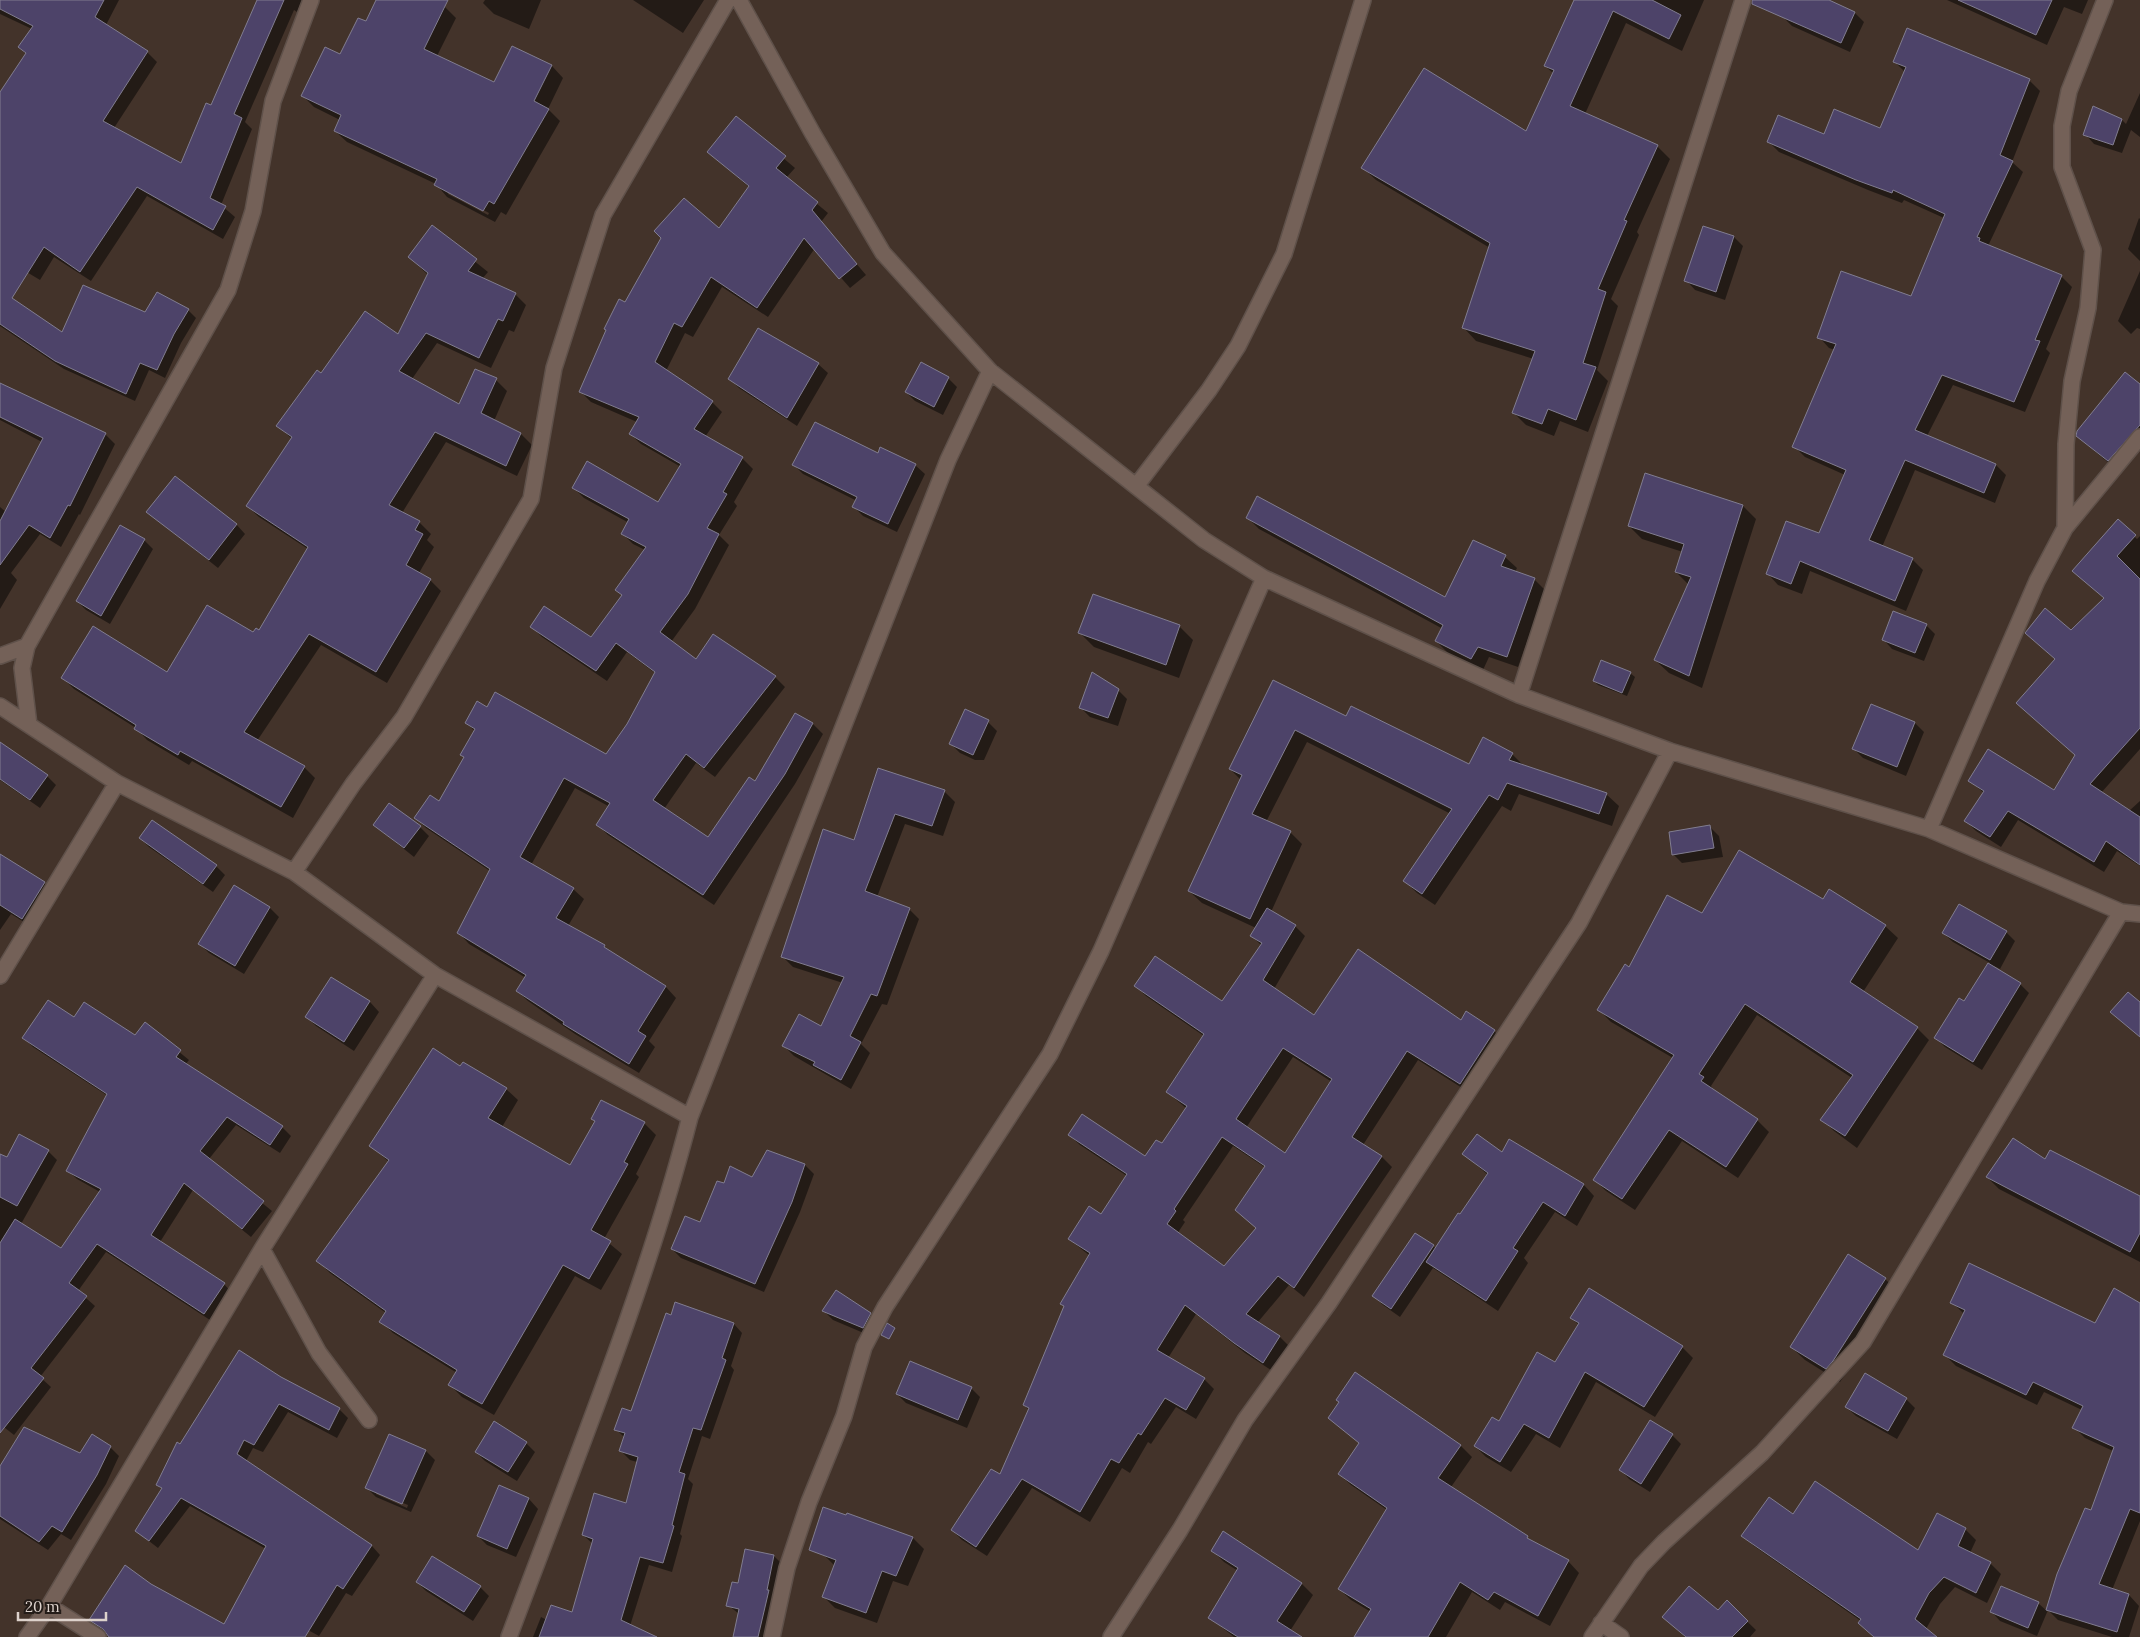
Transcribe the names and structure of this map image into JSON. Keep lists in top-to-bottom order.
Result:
{
  "scale_bar": "20 m"
}
